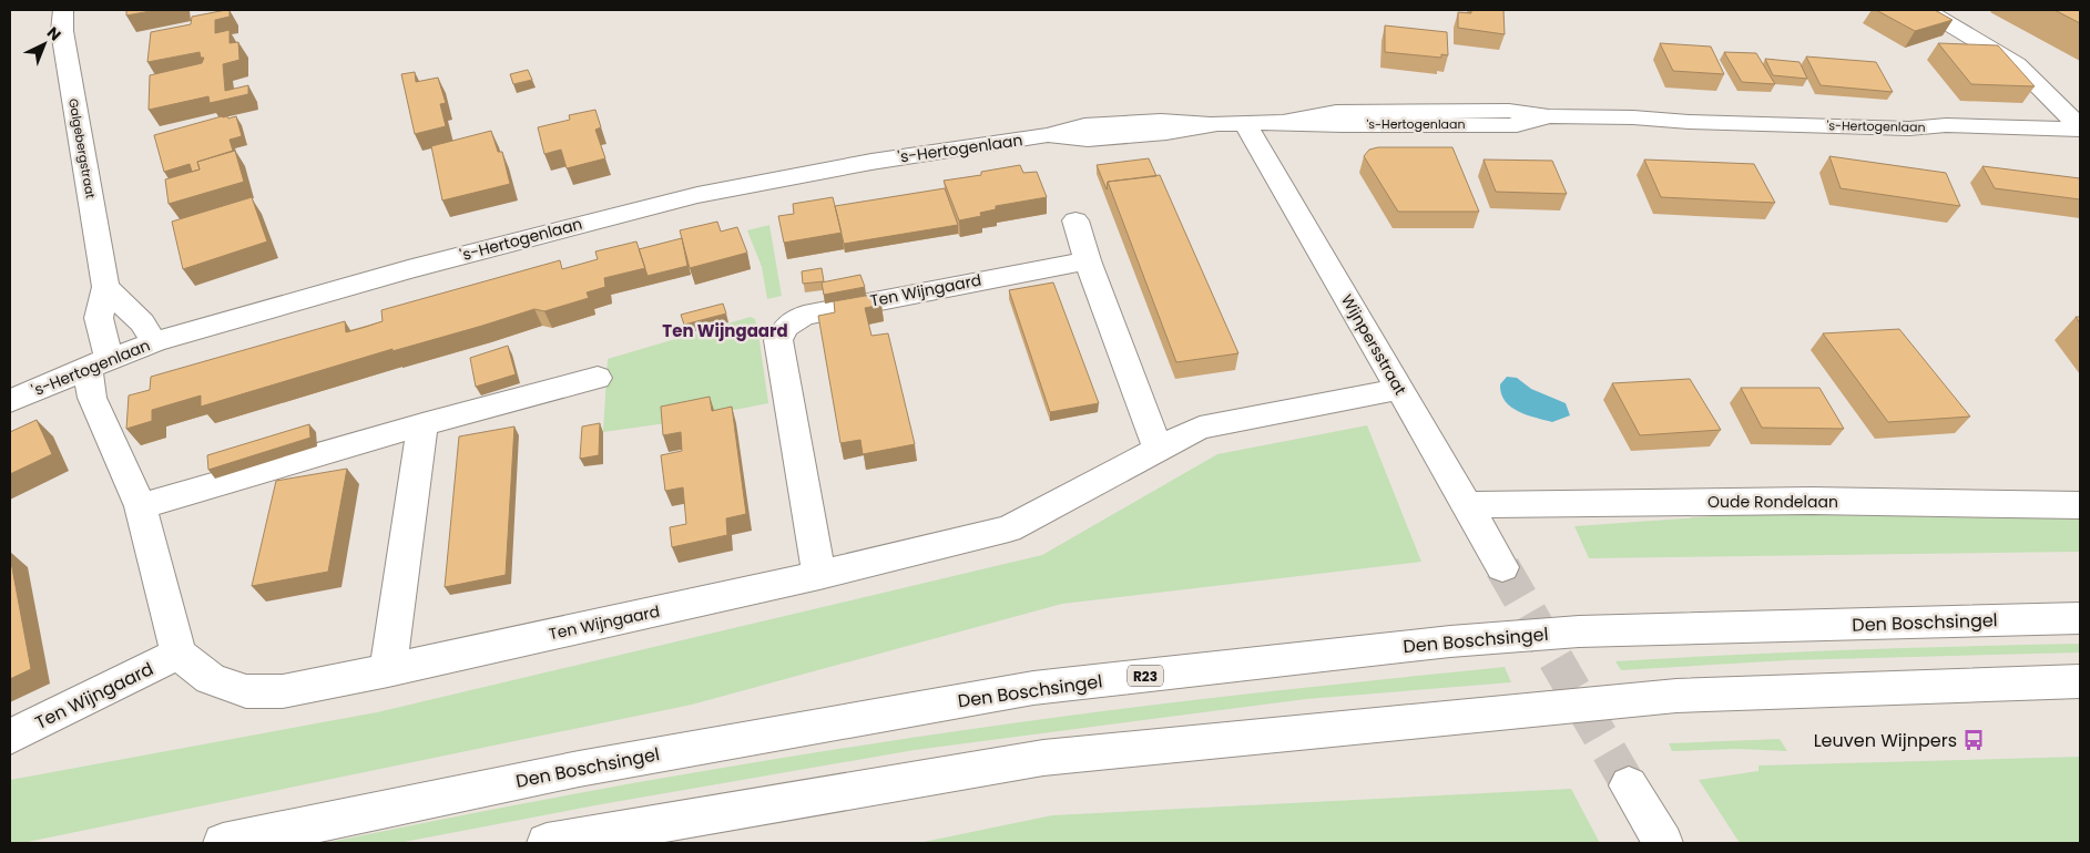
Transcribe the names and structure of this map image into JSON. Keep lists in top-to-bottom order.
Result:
{
  "streets": {
    "street": [
      "'s-Hertogenlaan",
      "Galgebergstraat",
      "Ten Wijngaard",
      "Wijnpersstraat",
      "Oude Rondelaan",
      "Den Boschsingel",
      "R23"
    ]
  },
  "crossings": [
    ["'s-Hertogenlaan", "Galgebergstraat"],
    ["'s-Hertogenlaan", "Wijnpersstraat"],
    ["Ten Wijngaard", "Wijnpersstraat"],
    ["Wijnpersstraat", "Oude Rondelaan"]
  ],
  "districts": ["Ten Wijngaard"],
  "places": {
    "bus stop": ["Leuven Wijnpers"]
  },
  "north": "top right"
}
